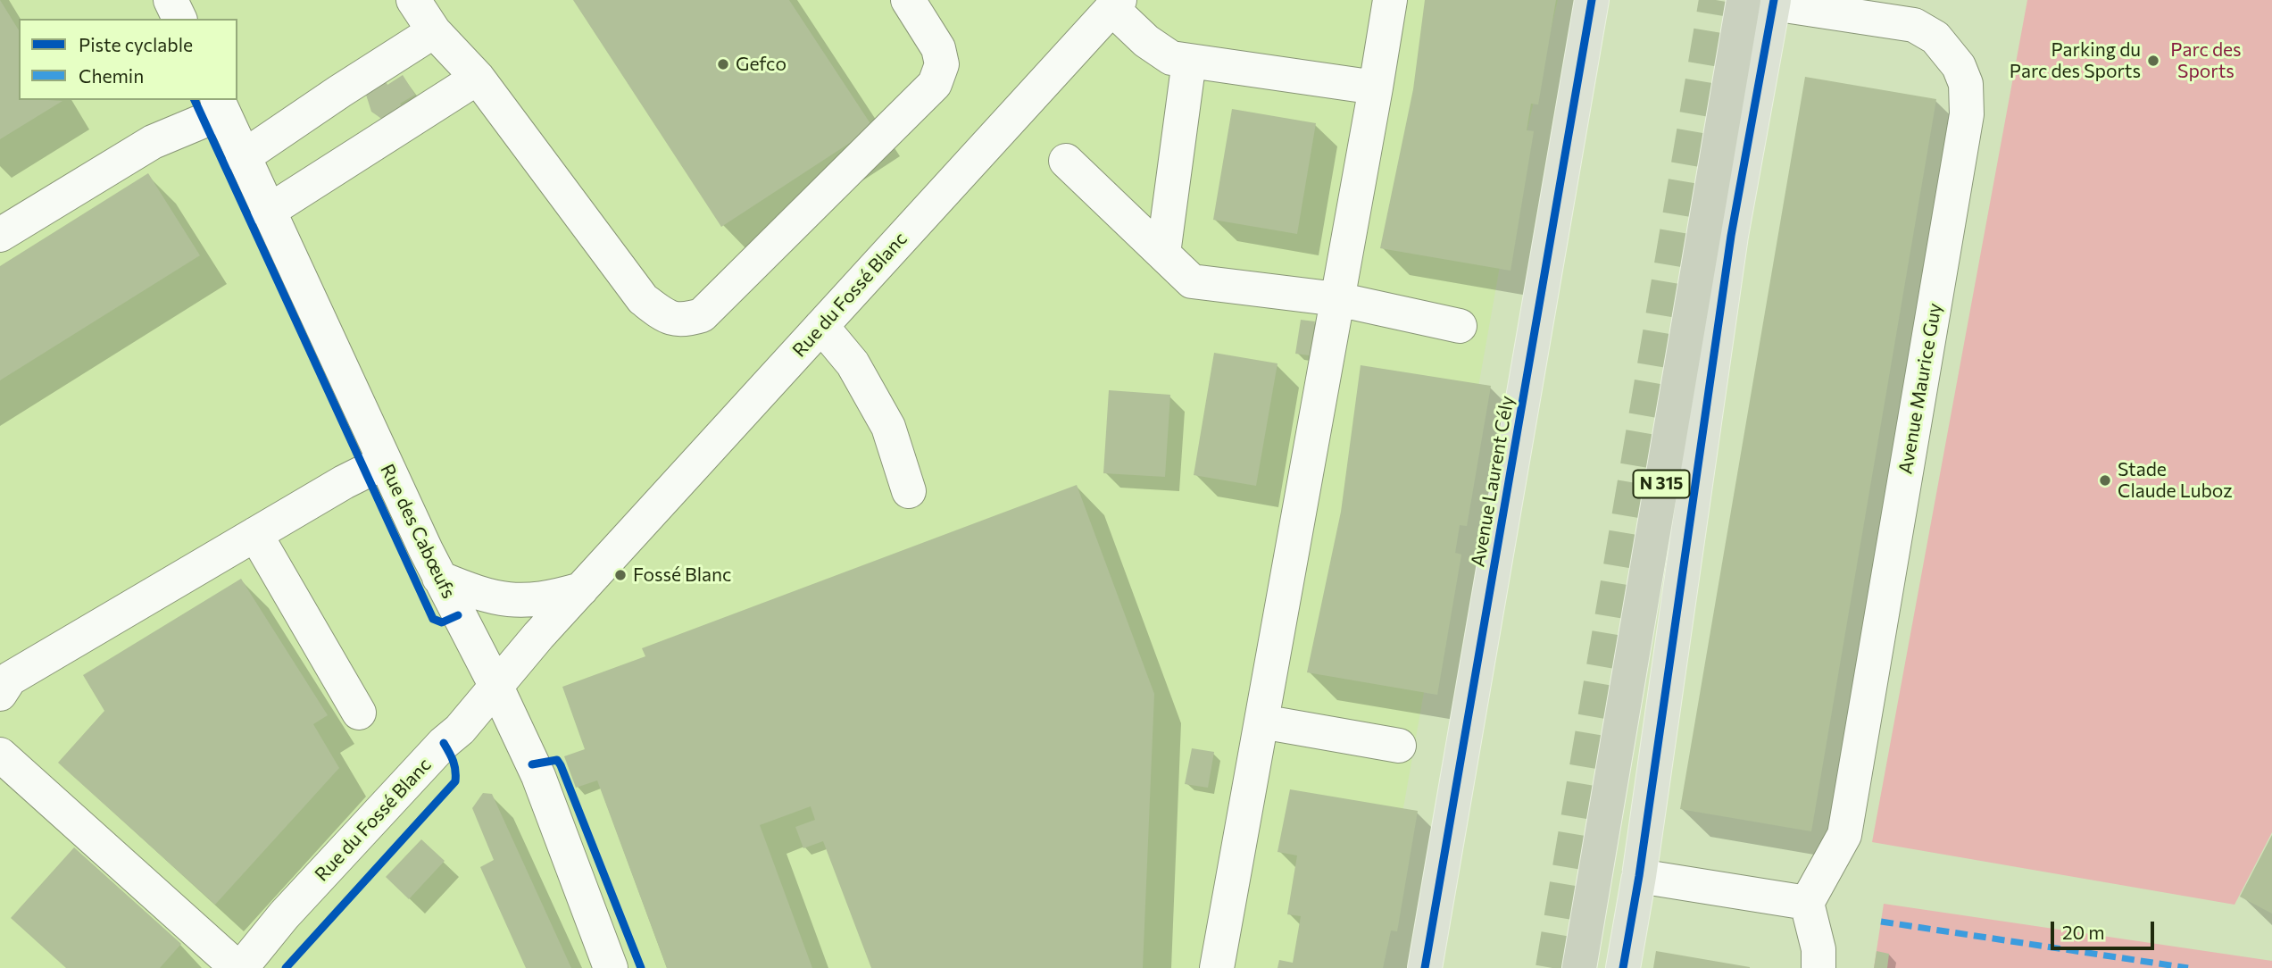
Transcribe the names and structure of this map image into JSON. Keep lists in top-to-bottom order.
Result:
{
  "streets": {
    "highway": ["N 315"],
    "main road": ["Avenue Laurent Cély"],
    "street": ["Rue du Fossé Blanc", "Avenue Maurice Guy", "Rue des Cabœufs"]
  },
  "crossings": [
    ["Rue du Fossé Blanc", "Rue des Cabœufs"],
    ["Avenue Maurice Guy", "N 315"]
  ],
  "parks": ["Parc des Sports"],
  "places": [
    "Parking du Parc des Sports",
    "Gefco",
    "Stade Claude Luboz",
    "Fossé Blanc"
  ],
  "legend": ["Piste cyclable", "Chemin"],
  "scale_bar": "20 m"
}
